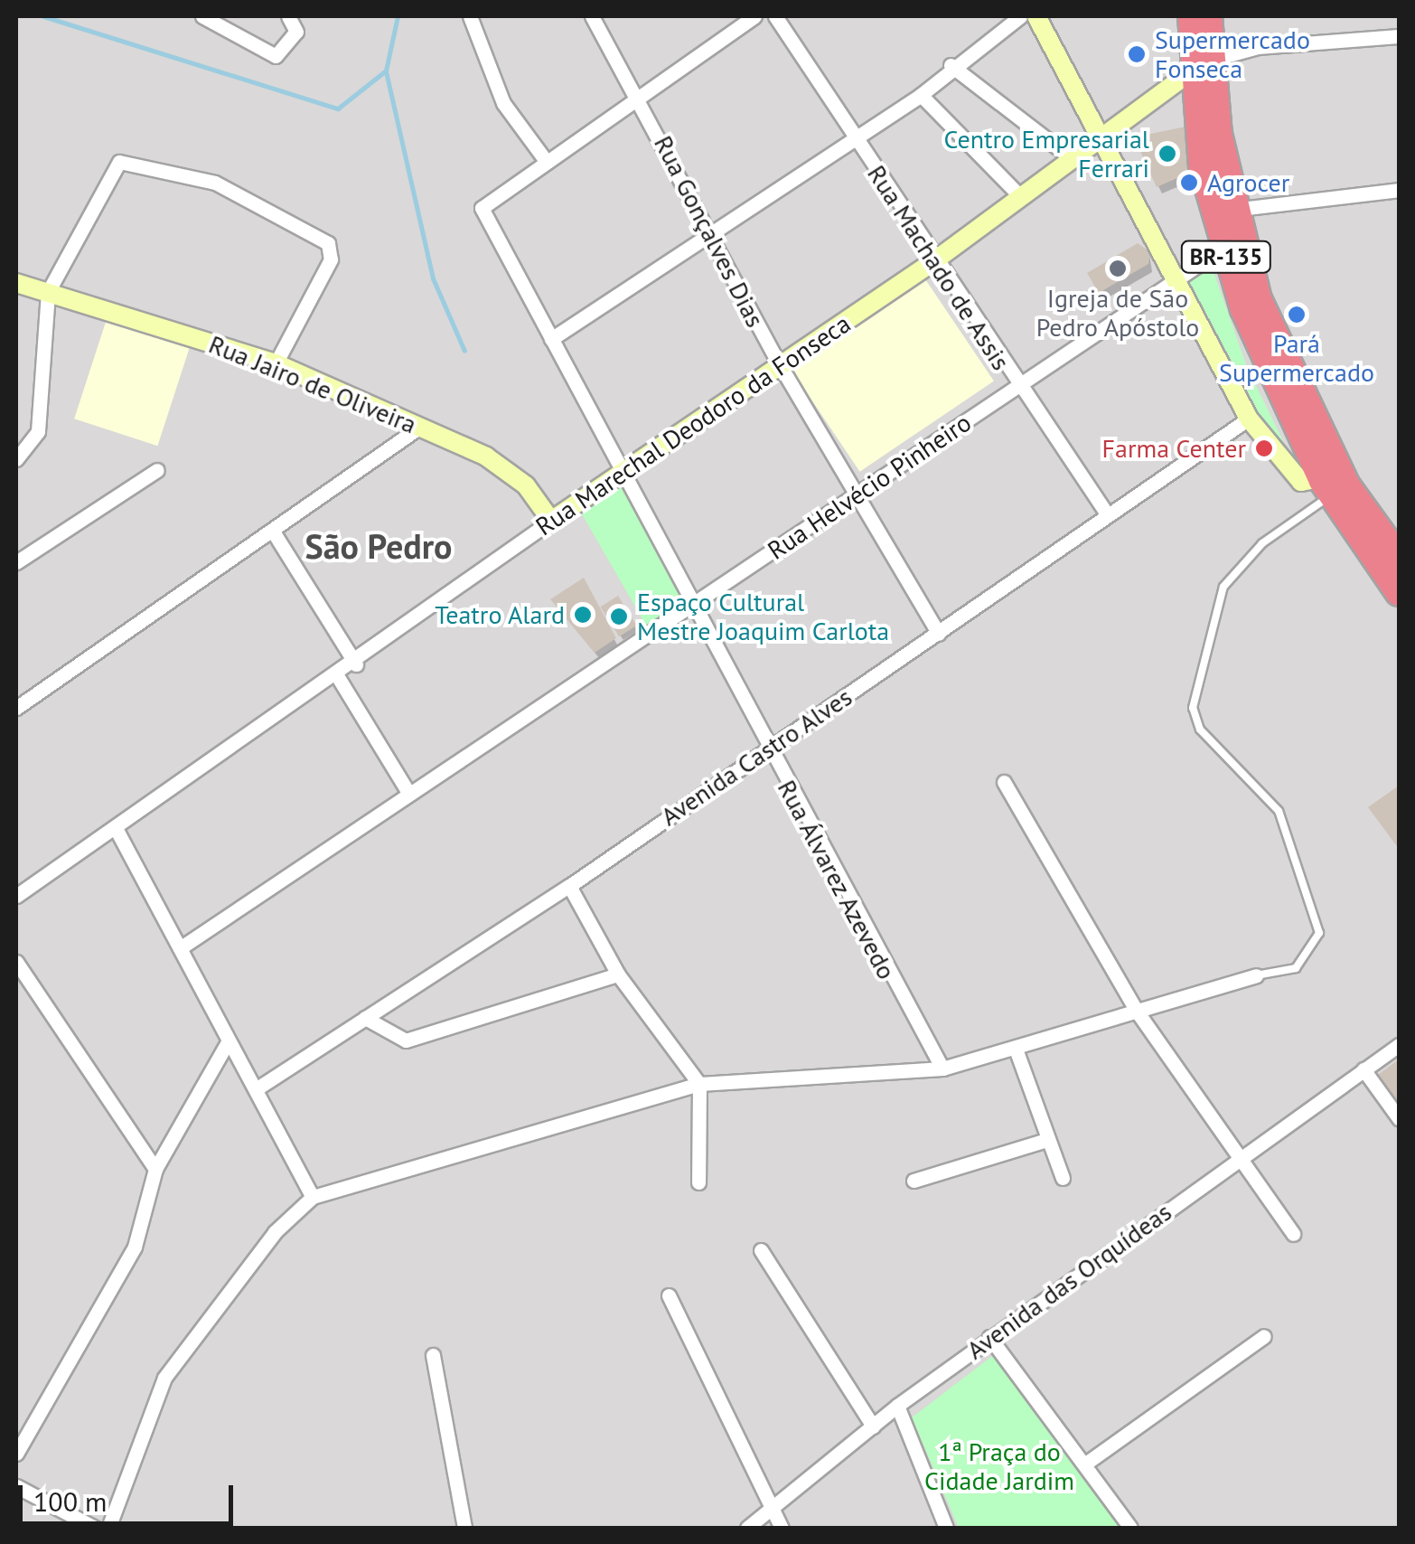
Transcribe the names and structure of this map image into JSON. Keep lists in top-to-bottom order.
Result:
{
  "streets": {
    "highway": ["BR-135"],
    "street": [
      "Rua Gonçalves Dias",
      "Rua Machado de Assis",
      "Rua Jairo de Oliveira",
      "Rua Marechal Deodoro da Fonseca",
      "Rua Helvécio Pinheiro",
      "Avenida Castro Alves",
      "Rua Álvarez Azevedo",
      "Avenida das Orquídeas"
    ]
  },
  "crossings": [
    ["Rua Gonçalves Dias", "Rua Marechal Deodoro da Fonseca"],
    ["Rua Gonçalves Dias", "Rua Helvécio Pinheiro"],
    ["Rua Gonçalves Dias", "Avenida Castro Alves"],
    ["BR-135", "Rua Marechal Deodoro da Fonseca"],
    ["BR-135", "Rua Helvécio Pinheiro"],
    ["Rua Machado de Assis", "Rua Marechal Deodoro da Fonseca"],
    ["Rua Machado de Assis", "Rua Helvécio Pinheiro"],
    ["Rua Machado de Assis", "Avenida Castro Alves"],
    ["Rua Jairo de Oliveira", "Rua Marechal Deodoro da Fonseca"],
    ["Rua Marechal Deodoro da Fonseca", "Rua Álvarez Azevedo"],
    ["Rua Helvécio Pinheiro", "Rua Álvarez Azevedo"],
    ["Avenida Castro Alves", "Rua Álvarez Azevedo"]
  ],
  "districts": ["São Pedro"],
  "parks": ["1ª Praça do Cidade Jardim"],
  "places": [
    "Supermercado Fonseca",
    "Centro Empresarial Ferrari",
    "Agrocer",
    "Igreja de São Pedro Apóstolo",
    "Pará Supermercado",
    "Farma Center",
    "Teatro Alard",
    "Espaço Cultural Mestre Joaquim Carlota"
  ],
  "scale_bar": "100 m"
}
